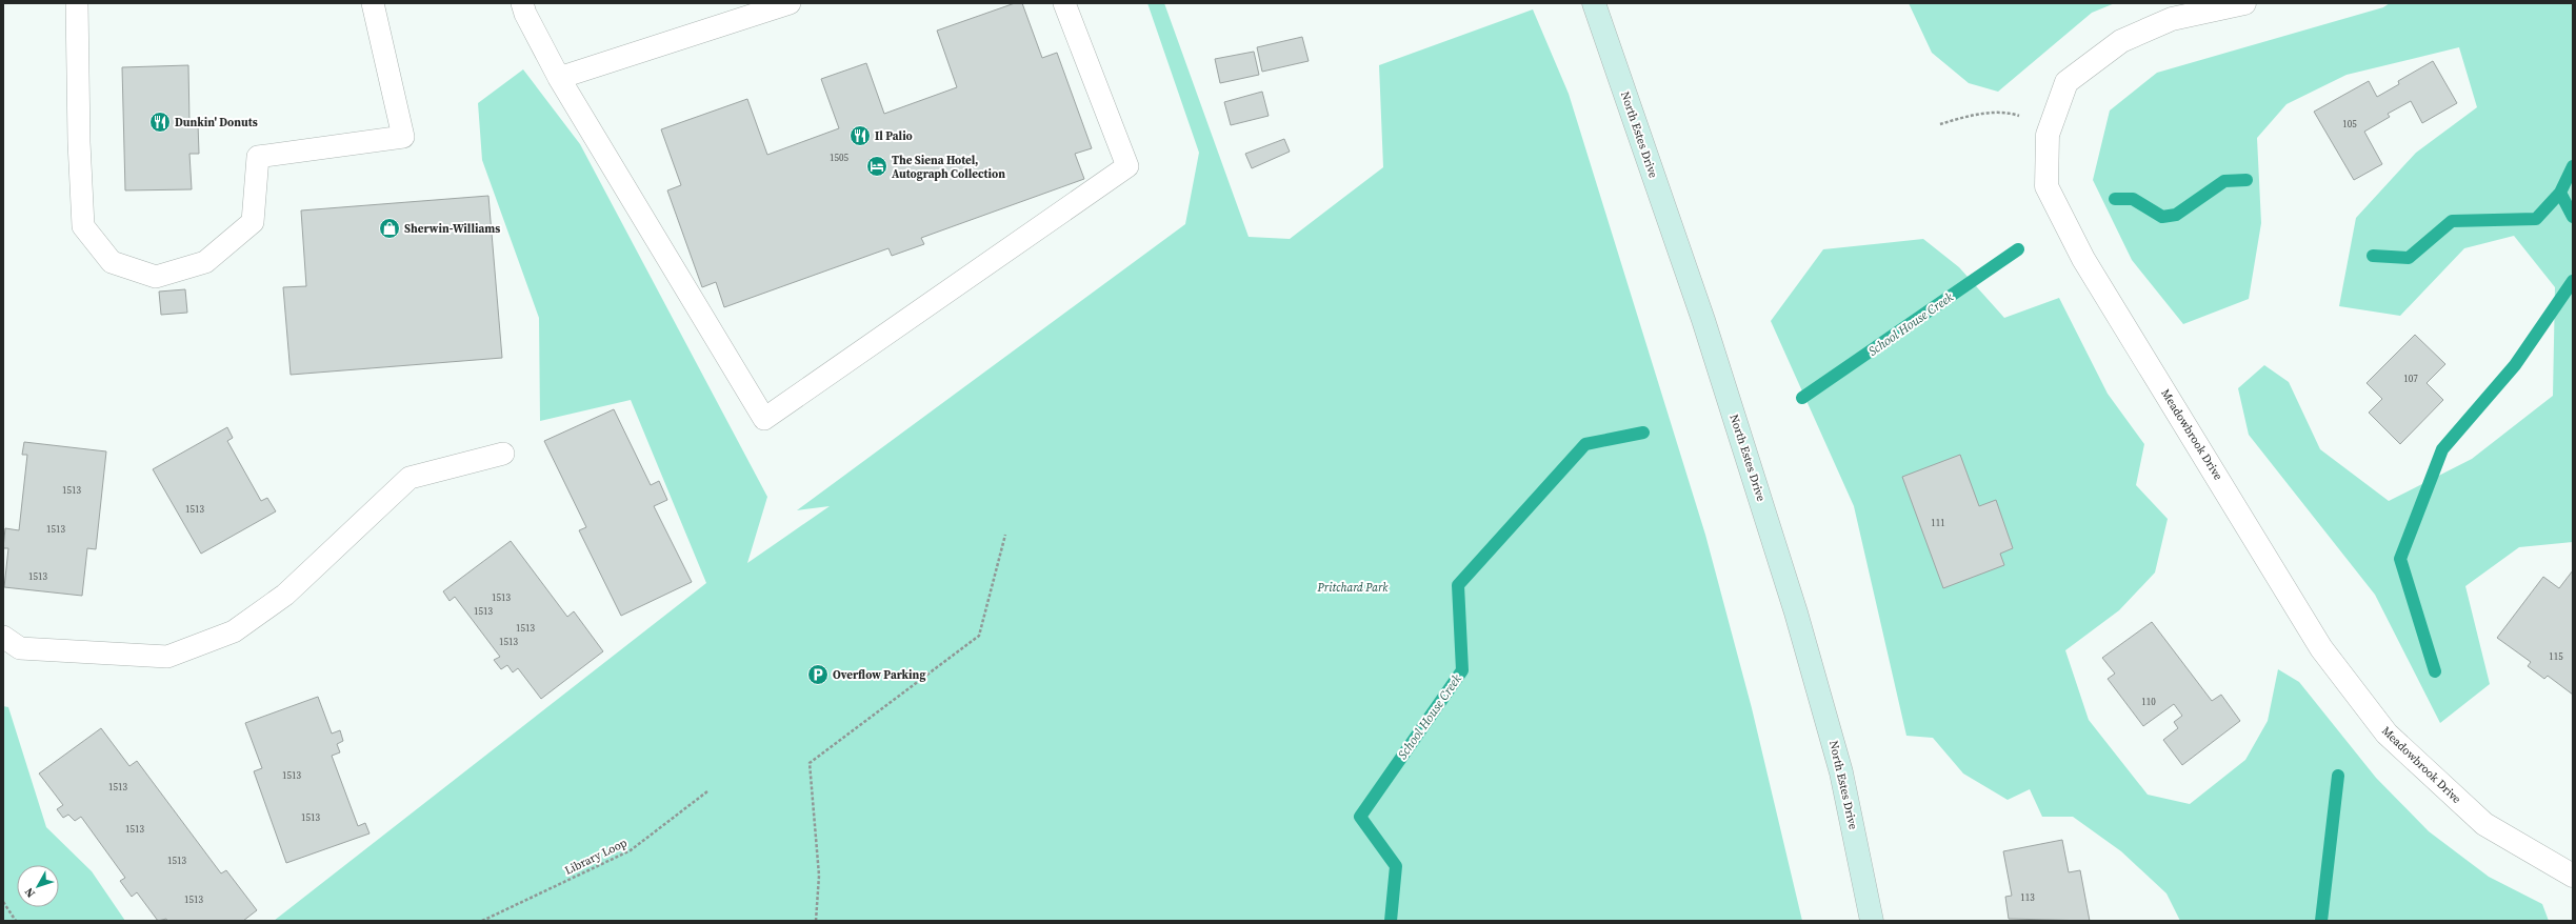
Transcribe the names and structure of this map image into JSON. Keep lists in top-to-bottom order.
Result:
{
  "streets": {
    "main road": ["North Estes Drive"],
    "street": ["Meadowbrook Drive"],
    "path": ["Library Loop"]
  },
  "water": ["School House Creek"],
  "parks": ["Pritchard Park"],
  "places": {
    "restaurant": ["Dunkin' Donuts", "Il Palio"],
    "hotel": ["The Siena Hotel, Autograph Collection"],
    "shop": ["Sherwin-Williams"],
    "parking": ["Overflow Parking"]
  },
  "house_numbers": [
    "105",
    "1505",
    "107",
    "1513",
    "1513",
    "111",
    "1513",
    "1513",
    "1513",
    "1513",
    "1513",
    "1513",
    "115",
    "110",
    "1513",
    "1513",
    "1513",
    "1513",
    "1513",
    "113",
    "1513"
  ],
  "north": "bottom left"
}
